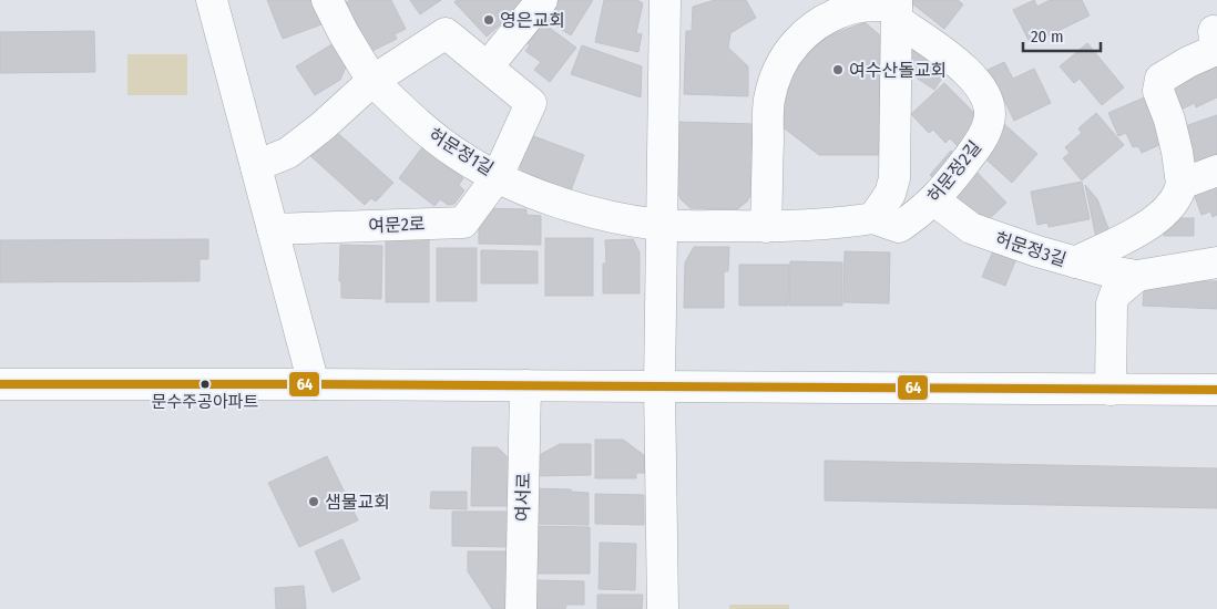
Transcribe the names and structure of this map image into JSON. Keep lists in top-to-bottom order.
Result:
{
  "streets": {
    "street": [
      "허문정1길",
      "허문정2길",
      "여문2로",
      "허문정3길",
      "여서로"
    ]
  },
  "crossings": [
    ["허문정1길", "허문정2길"],
    ["허문정1길", "여문2로"],
    ["허문정2길", "여문2로"],
    ["허문정2길", "허문정3길"]
  ],
  "places": [
    "영은교회",
    "여수산돌교회",
    "문수주공아파트",
    "샘물교회"
  ],
  "lines": ["transit line 64"],
  "scale_bar": "20 m"
}
